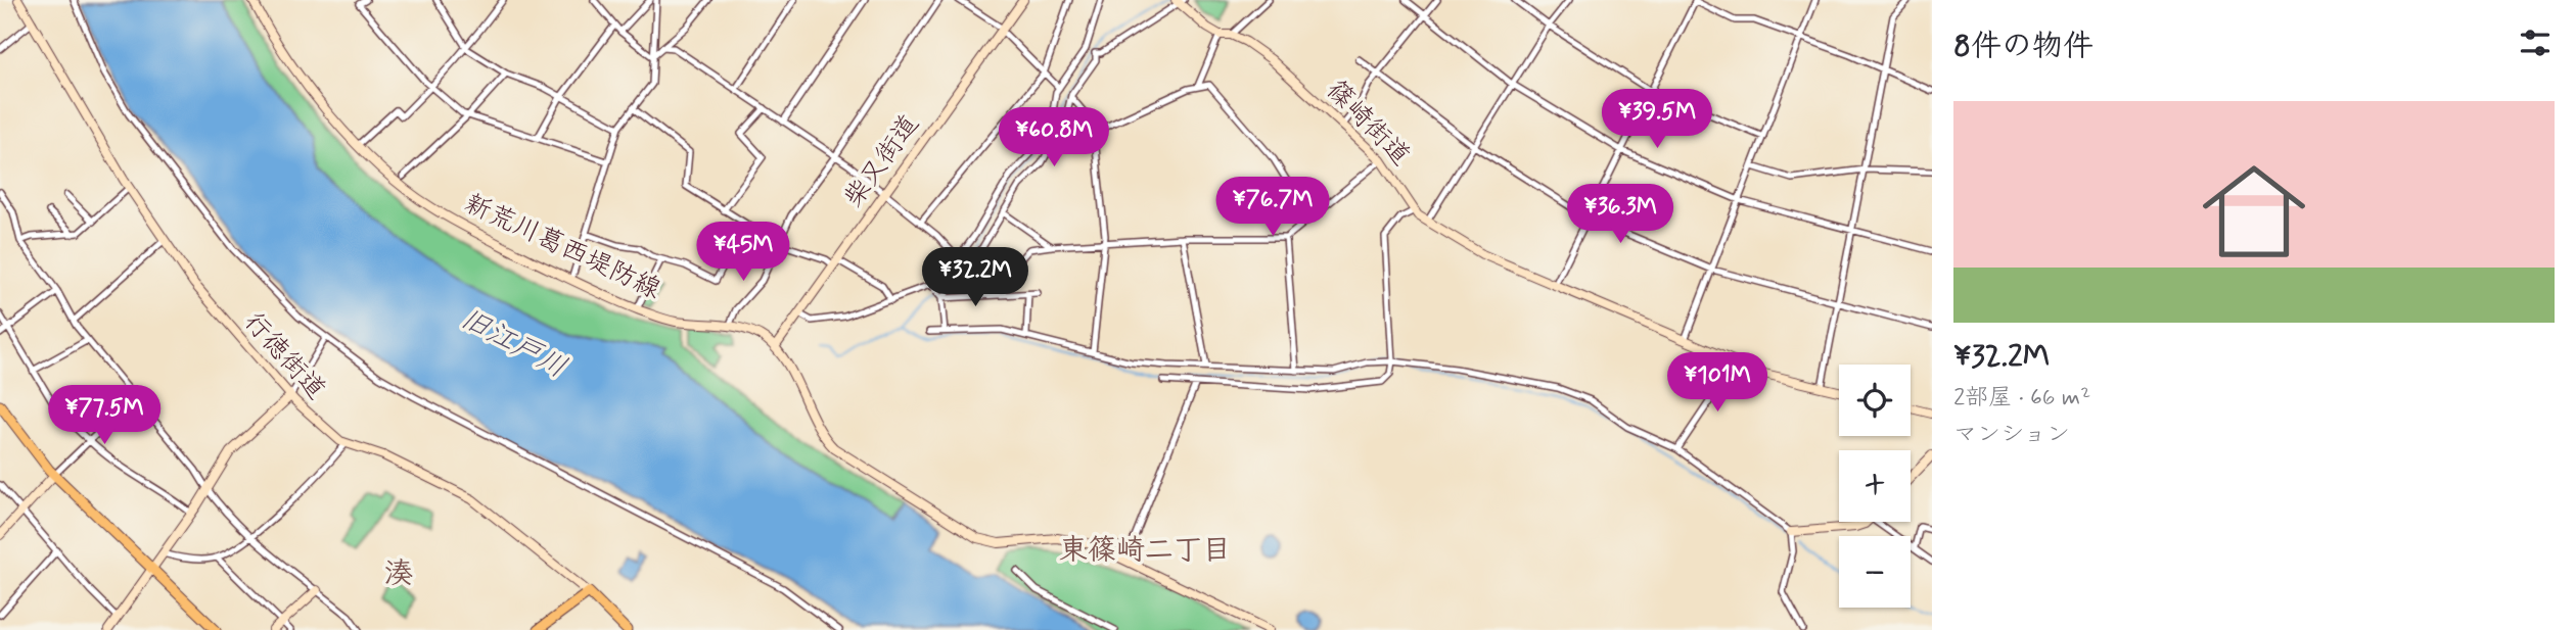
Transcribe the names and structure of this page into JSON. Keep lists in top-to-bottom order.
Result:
{
  "streets": {
    "main road": ["行徳街道"],
    "street": ["篠崎街道", "柴又街道", "新荒川葛西堤防線"]
  },
  "crossings": [
    ["柴又街道", "新荒川葛西堤防線"]
  ],
  "districts": ["東篠崎二丁目", "湊"],
  "water": ["旧江戸川"],
  "page": {
    "heading": "8件の物件",
    "list": [
      {
        "name": "¥32.2M",
        "note": "2部屋 · 66 m² · マンション"
      }
    ],
    "price": [
      "¥39.5M",
      "¥60.8M",
      "¥76.7M",
      "¥36.3M",
      "¥45M",
      "¥32.2M",
      "¥101M",
      "¥77.5M"
    ],
    "map_buttons": ["+", "−"]
  }
}
